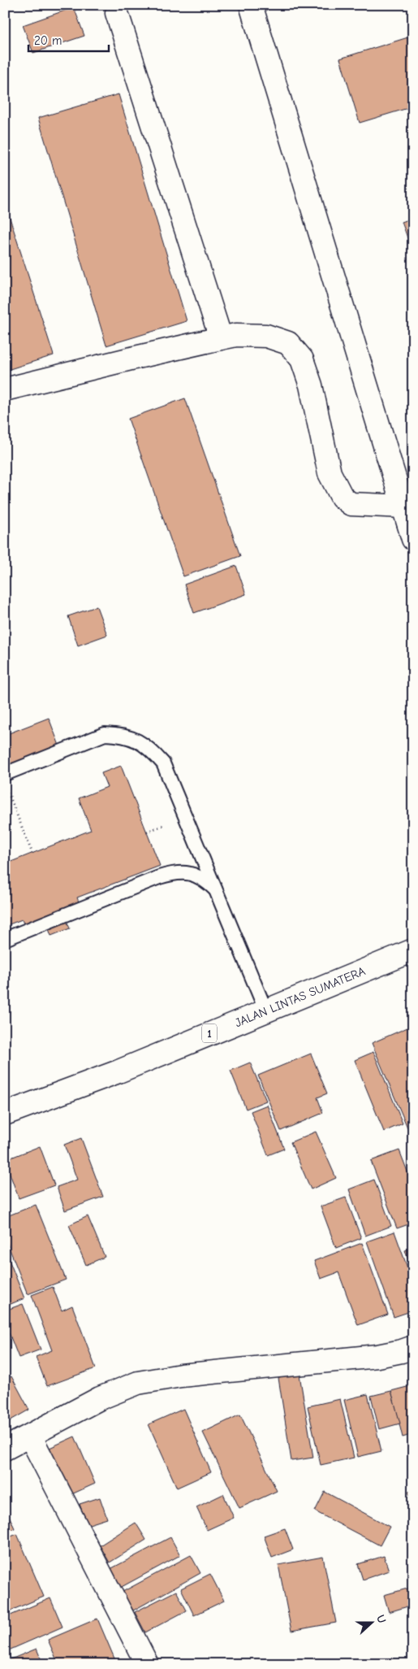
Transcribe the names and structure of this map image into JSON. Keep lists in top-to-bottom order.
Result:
{
  "streets": {
    "main road": ["JALAN LINTAS SUMATERA", "1"]
  },
  "scale_bar": "20 m",
  "north": "right"
}
